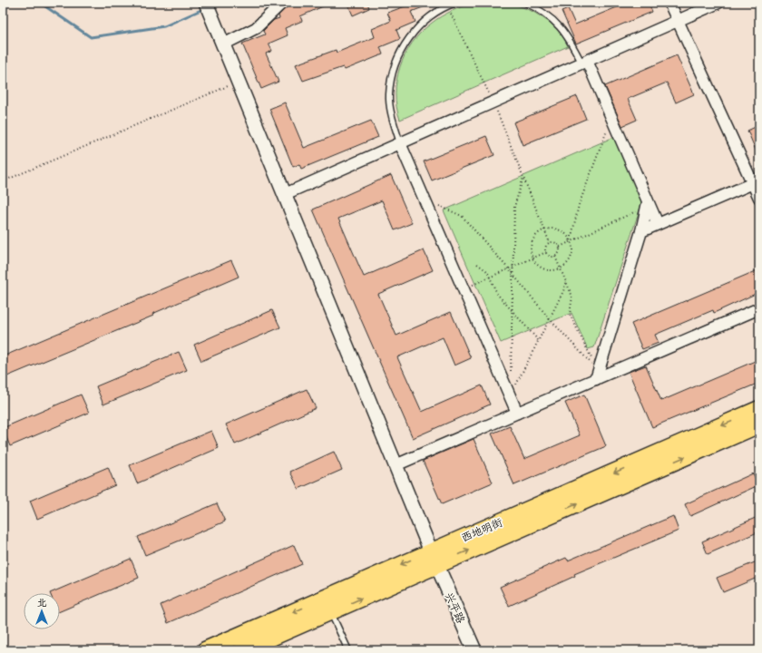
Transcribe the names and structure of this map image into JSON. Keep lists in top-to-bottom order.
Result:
{
  "streets": {
    "main road": ["西地明街"],
    "street": ["兴平路"]
  },
  "crossings": [
    ["西地明街", "兴平路"]
  ],
  "north": "top"
}
